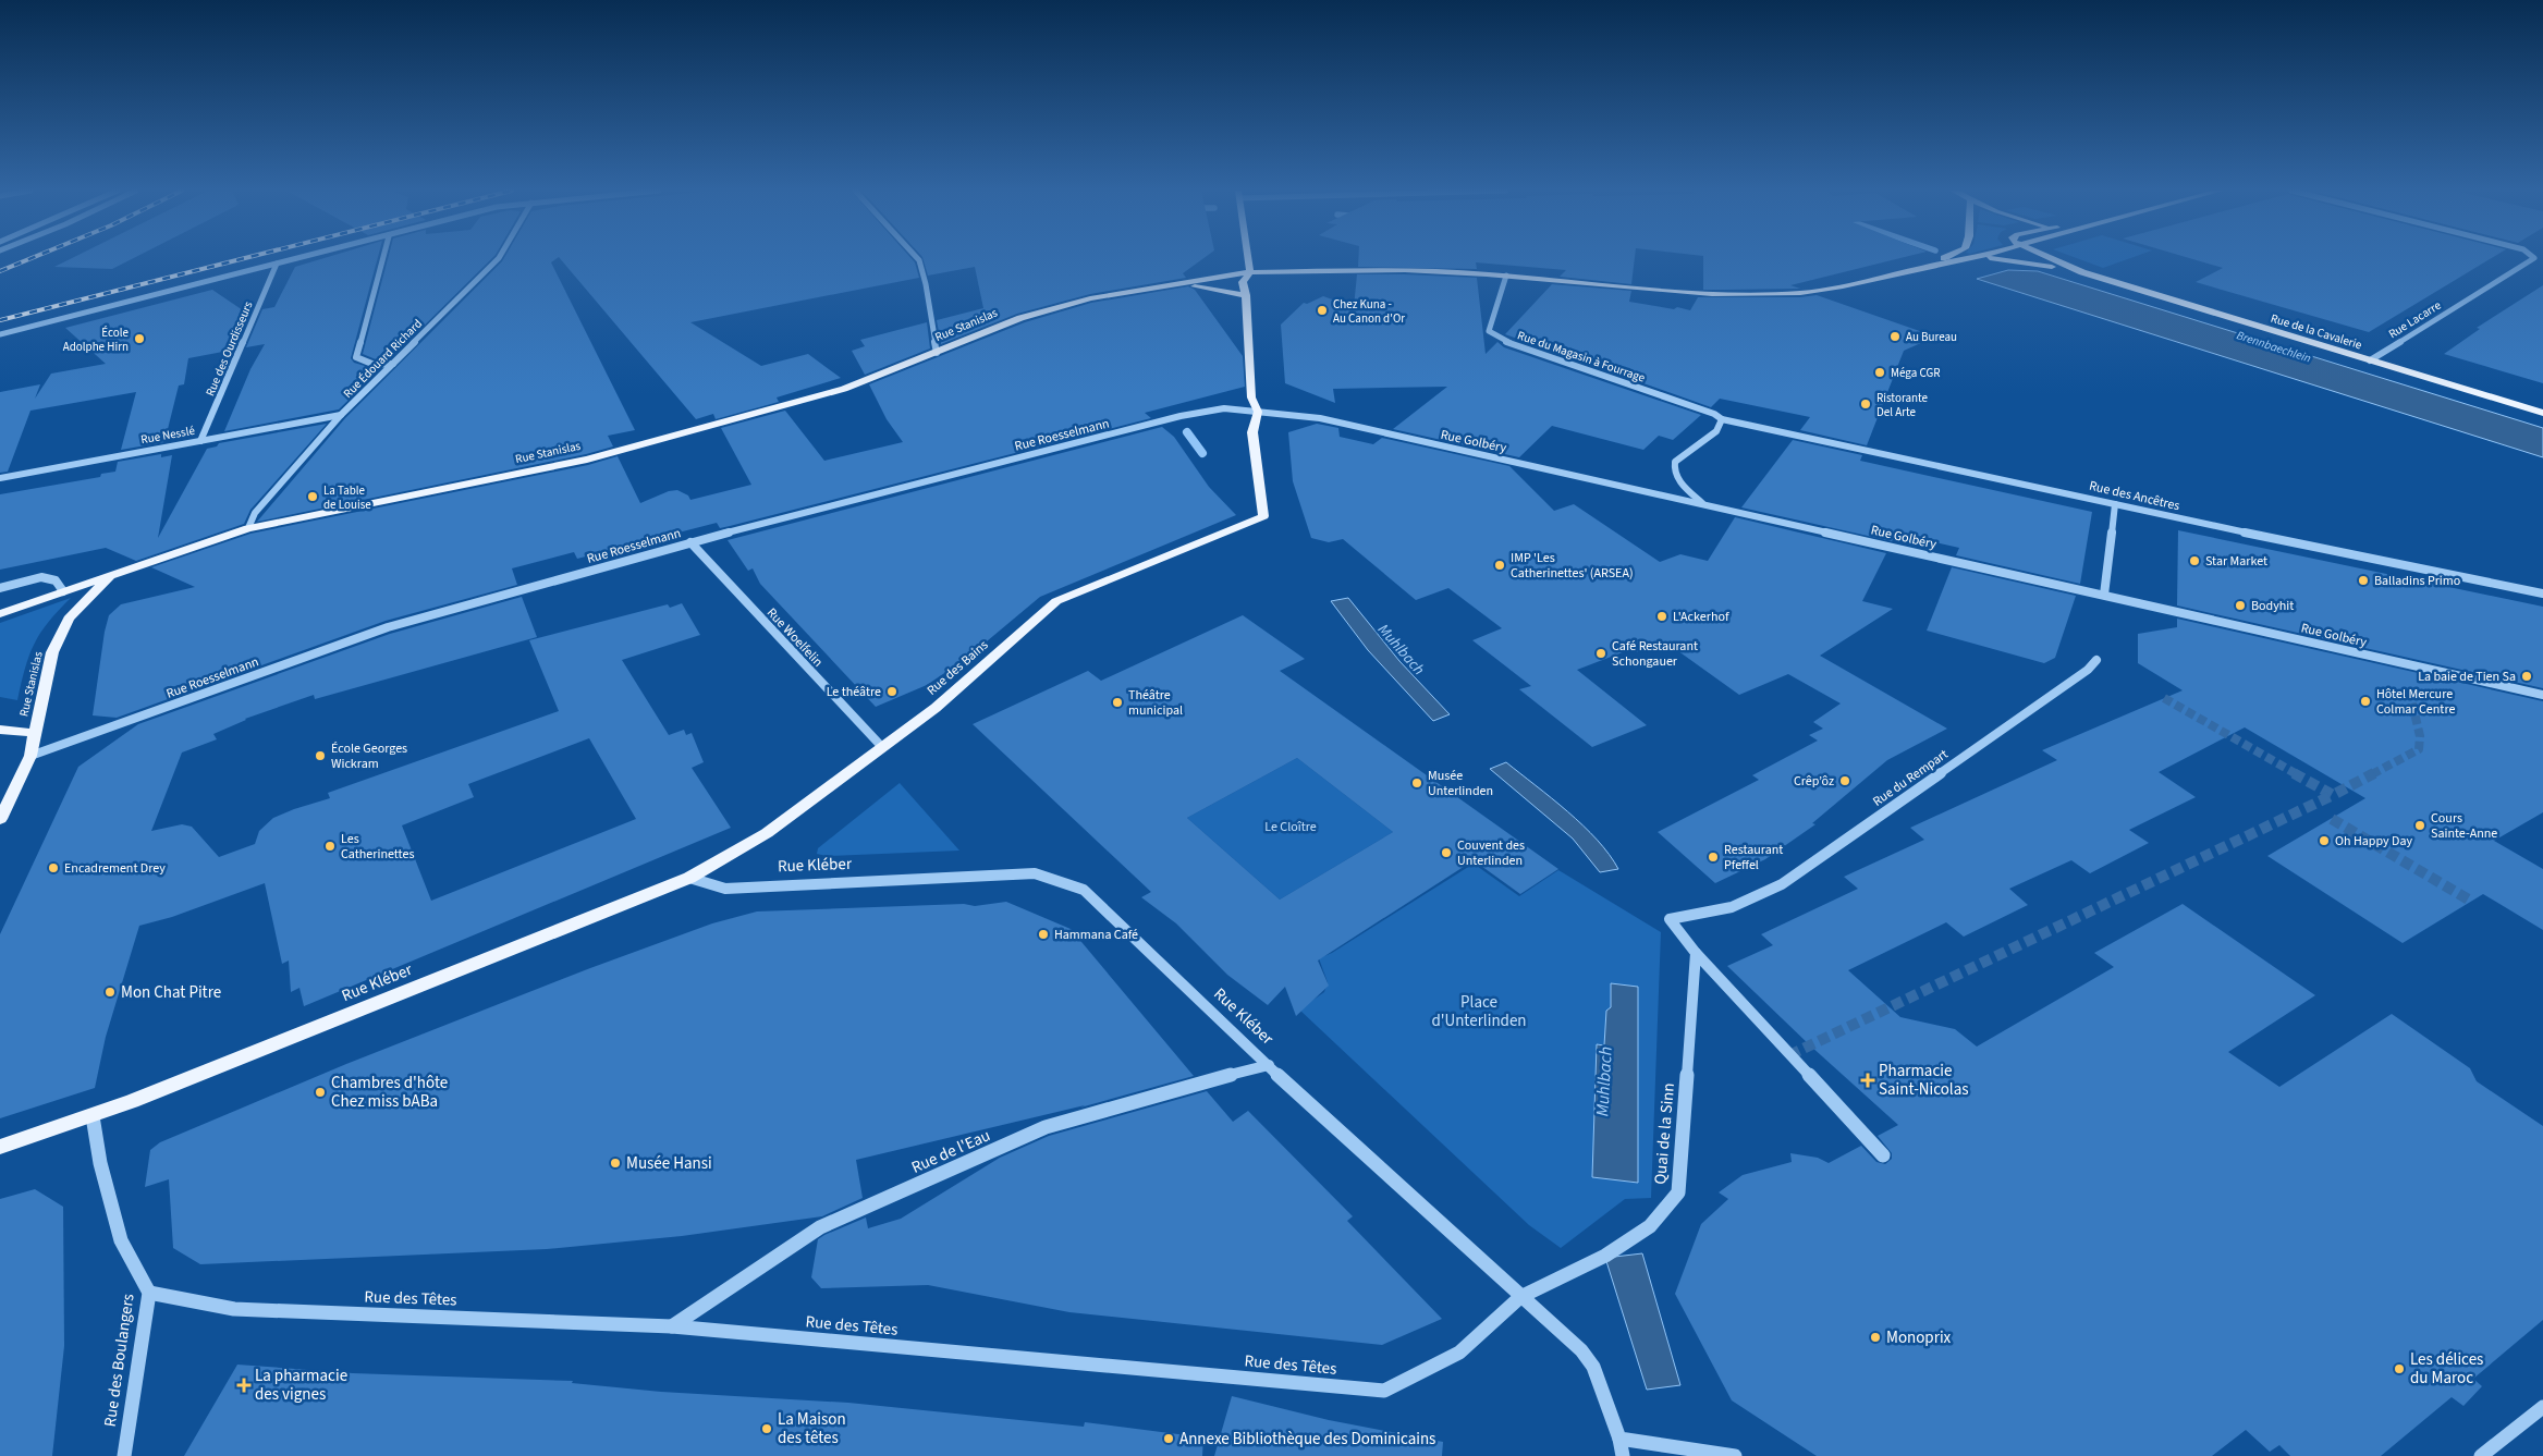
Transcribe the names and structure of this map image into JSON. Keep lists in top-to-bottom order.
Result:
{
  "streets": {
    "main road": [
      "Rue Stanislas",
      "Rue de la Cavalerie",
      "Rue des Bains",
      "Rue Kléber"
    ],
    "street": [
      "Rue Lacarre",
      "Rue des Ourdisseurs",
      "Rue du Magasin à Fourrage",
      "Rue Édouard Richard",
      "Rue Nesslé",
      "Rue Roesselmann",
      "Rue Golbéry",
      "Rue des Ancêtres",
      "Rue Woelfelin",
      "Rue du Rempart",
      "Quai de la Sinn",
      "Rue de l'Eau",
      "Rue des Têtes",
      "Rue des Boulangers"
    ]
  },
  "crossings": [
    ["Rue Lacarre", "Rue de la Cavalerie"],
    ["Rue Stanislas", "Rue du Magasin à Fourrage"],
    ["Rue Stanislas", "Rue Édouard Richard"],
    ["Rue Stanislas", "Rue Roesselmann"],
    ["Rue des Ourdisseurs", "Rue Nesslé"],
    ["Rue du Magasin à Fourrage", "Rue des Ancêtres"],
    ["Rue Édouard Richard", "Rue Nesslé"],
    ["Rue Roesselmann", "Rue Golbéry"],
    ["Rue Roesselmann", "Rue Woelfelin"],
    ["Rue Roesselmann", "Rue des Bains"],
    ["Rue Golbéry", "Rue des Bains"],
    ["Rue Woelfelin", "Rue des Bains"],
    ["Rue des Bains", "Rue Kléber"],
    ["Rue du Rempart", "Quai de la Sinn"],
    ["Rue Kléber", "Quai de la Sinn"],
    ["Rue Kléber", "Rue de l'Eau"],
    ["Rue Kléber", "Rue des Têtes"],
    ["Rue Kléber", "Rue des Boulangers"],
    ["Quai de la Sinn", "Rue des Têtes"],
    ["Rue de l'Eau", "Rue des Têtes"],
    ["Rue des Têtes", "Rue des Boulangers"]
  ],
  "water": ["Brennbaechlein", "Muhlbach"],
  "parks": ["Le Cloître", "Place d'Unterlinden"],
  "places": {
    "other": [
      "Chez Kuna - Au Canon d'Or",
      "Au Bureau",
      "École Adolphe Hirn",
      "Méga CGR",
      "Ristorante Del Arte",
      "La Table de Louise",
      "Star Market",
      "IMP 'Les Catherinettes' (ARSEA)",
      "Balladins Primo",
      "Bodyhit",
      "L'Ackerhof",
      "Café Restaurant Schongauer",
      "La baie de Tien Sa",
      "Le théâtre",
      "Hôtel Mercure Colmar Centre",
      "Théâtre municipal",
      "École Georges Wickram",
      "Crêp’ôz",
      "Musée Unterlinden",
      "Cours Sainte-Anne",
      "Oh Happy Day",
      "Les Catherinettes",
      "Couvent des Unterlinden",
      "Restaurant Pfeffel",
      "Encadrement Drey",
      "Hammana Café",
      "Mon Chat Pitre",
      "Chambres d'hôte Chez miss bABa",
      "Musée Hansi",
      "Monoprix",
      "Les délices du Maroc",
      "La Maison des têtes",
      "Annexe Bibliothèque des Dominicains"
    ],
    "health": ["Pharmacie Saint-Nicolas", "La pharmacie des vignes"]
  }
}
